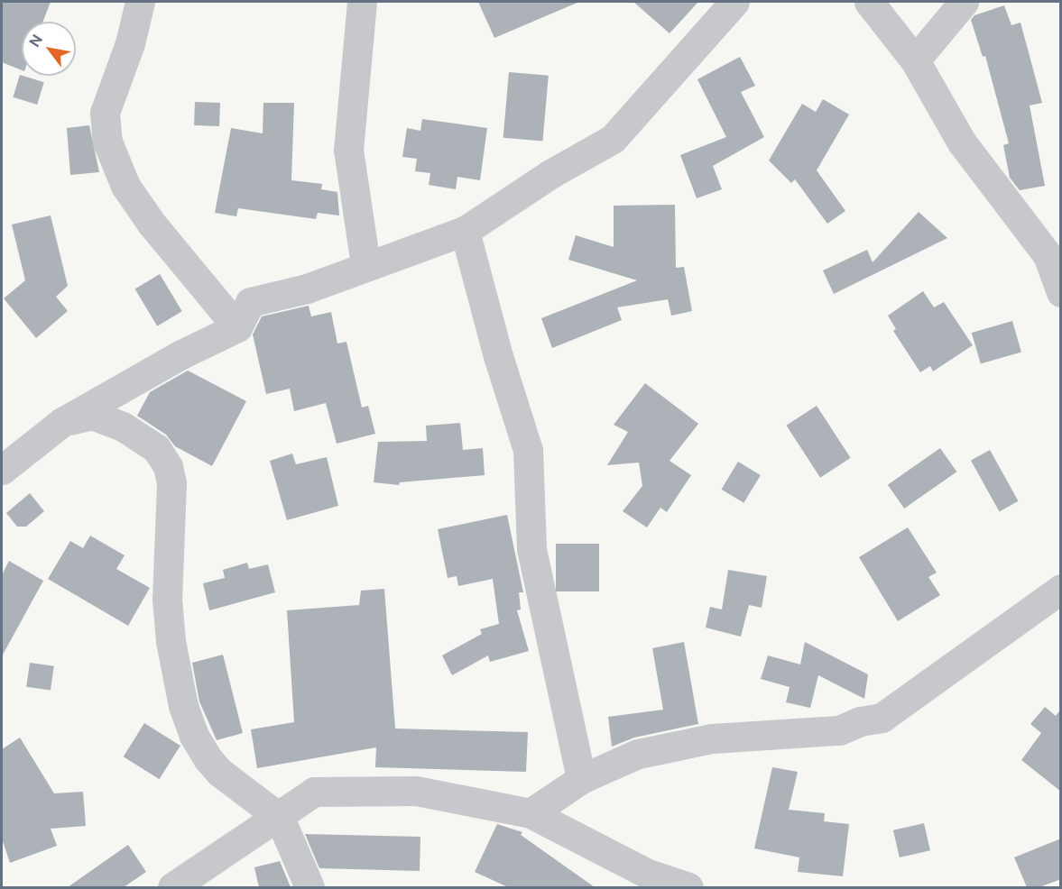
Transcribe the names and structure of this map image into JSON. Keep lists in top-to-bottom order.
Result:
{
  "north": "top left"
}
